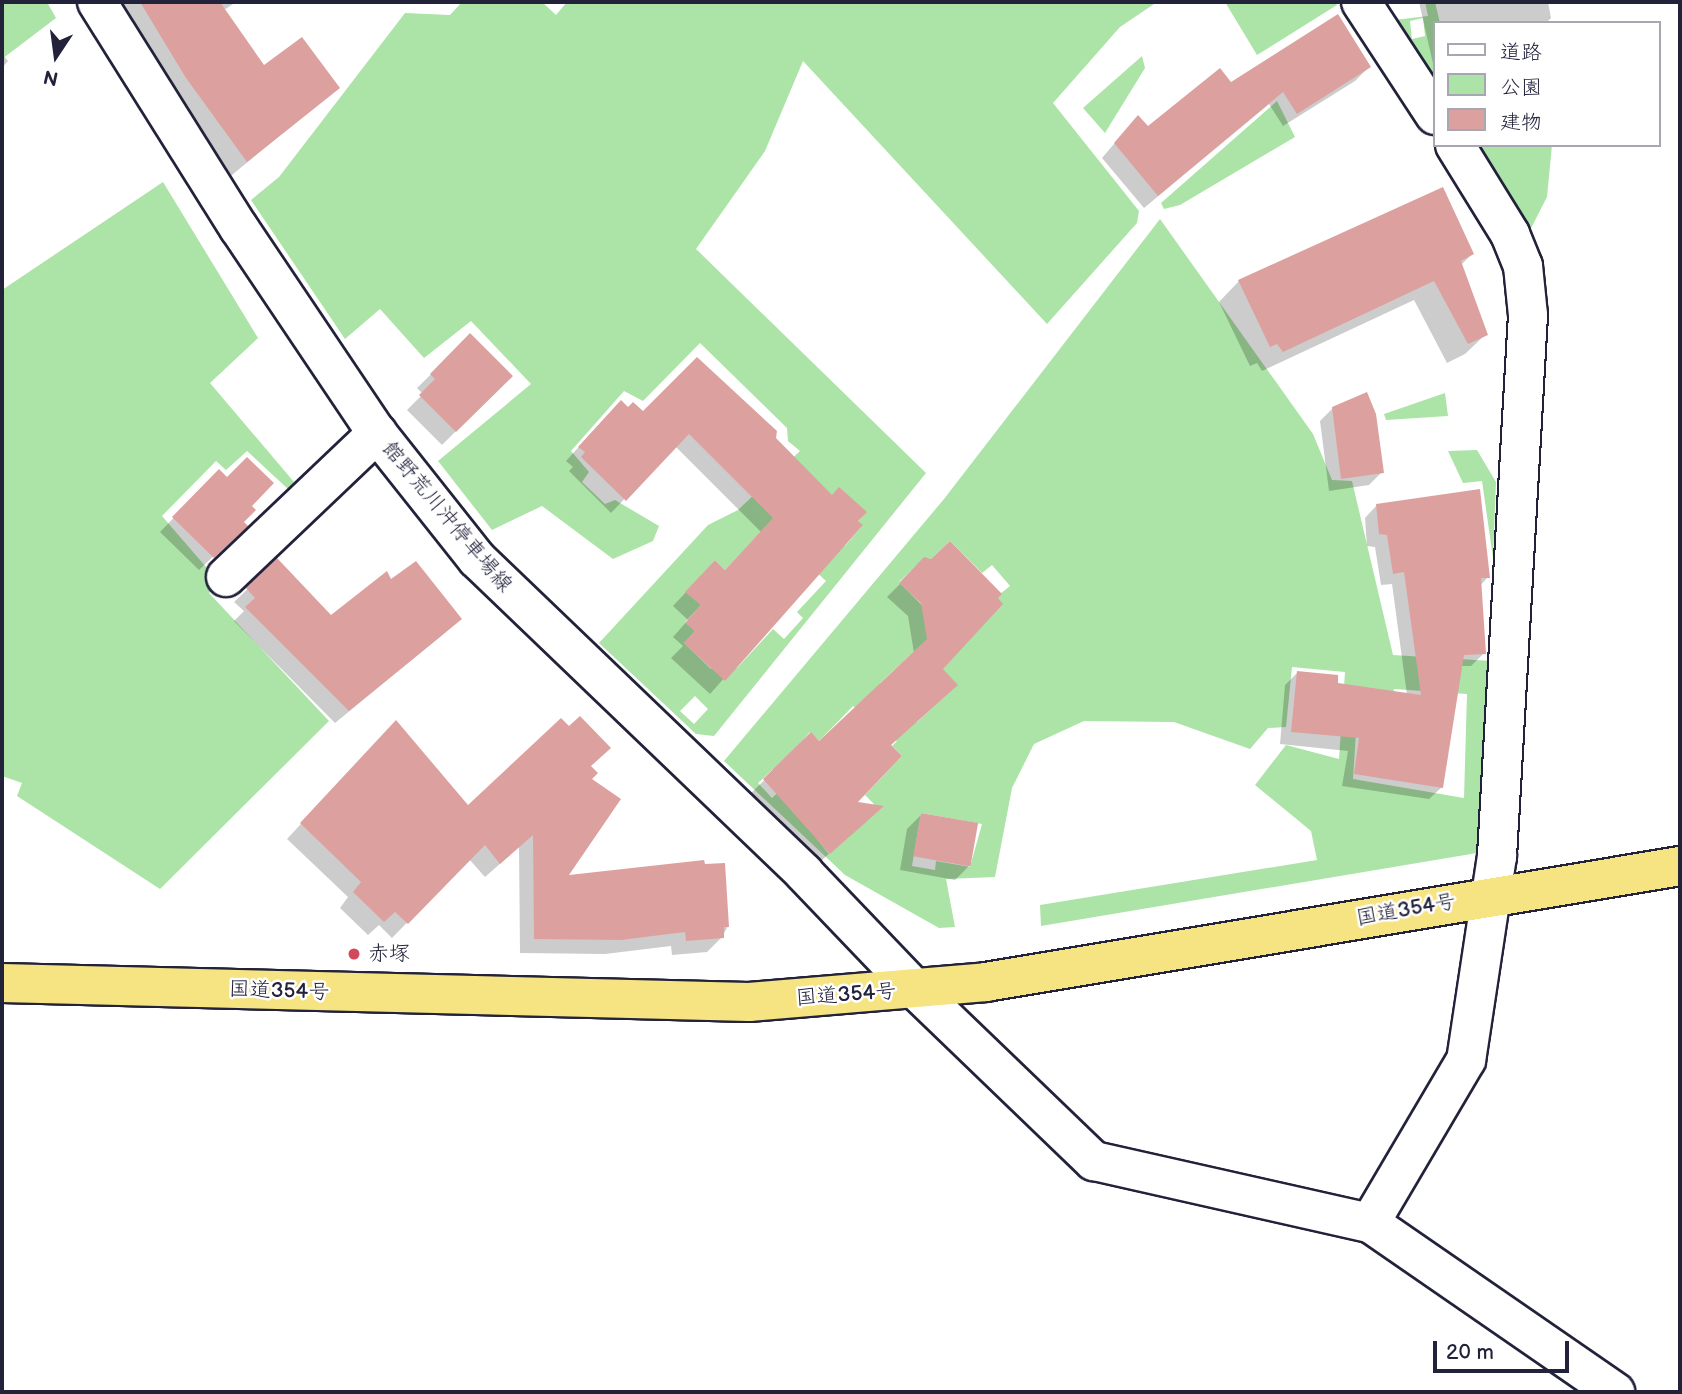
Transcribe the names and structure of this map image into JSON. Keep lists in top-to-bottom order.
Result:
{
  "streets": {
    "highway": ["国道354号"],
    "street": ["館野荒川沖停車場線"]
  },
  "crossings": [
    ["館野荒川沖停車場線", "国道354号"]
  ],
  "places": ["赤塚"],
  "legend": ["道路", "公園", "建物"],
  "scale_bar": "20 m",
  "north": "bottom"
}
